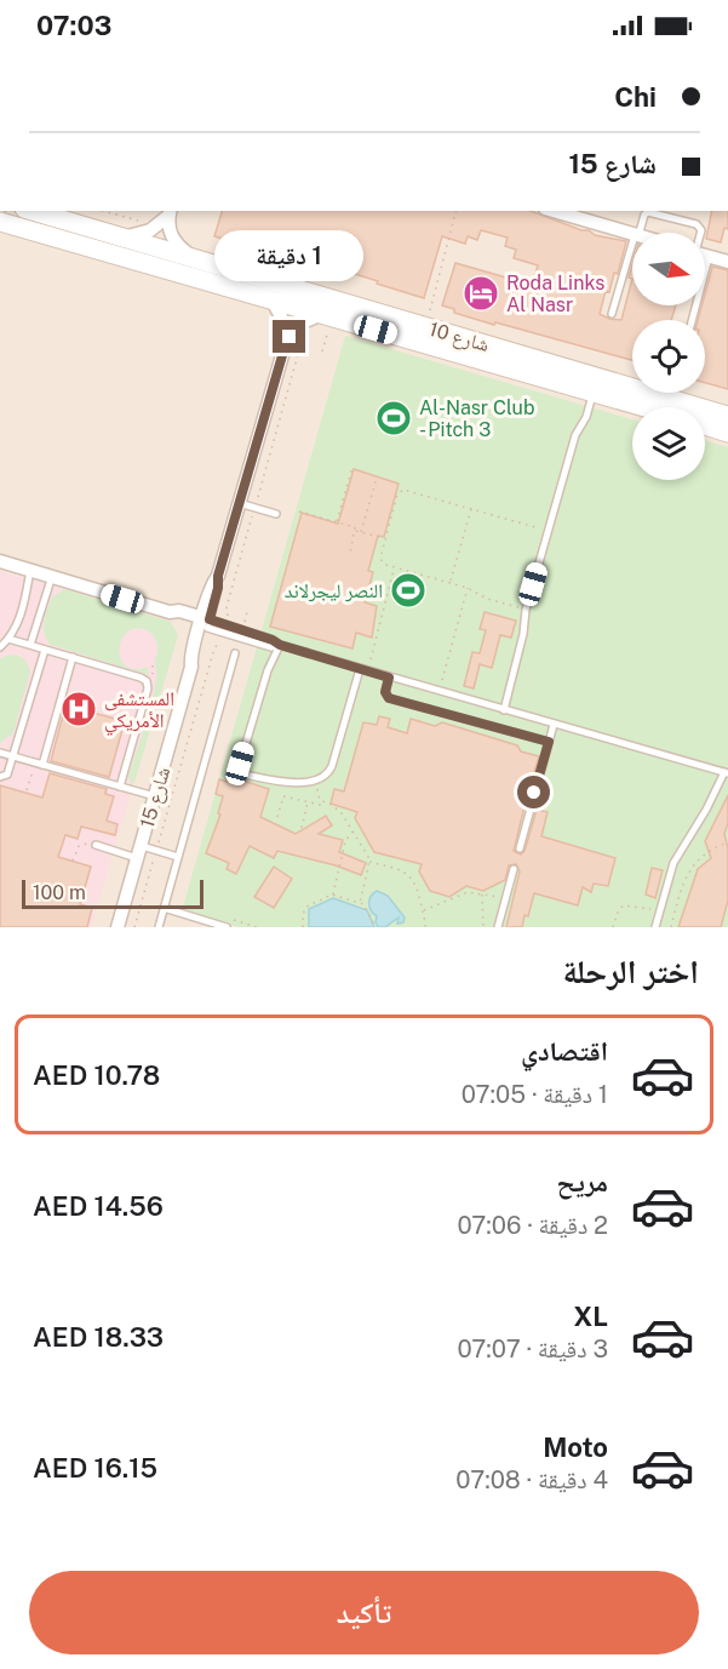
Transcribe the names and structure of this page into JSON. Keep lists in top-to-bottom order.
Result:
{
  "streets": {
    "main road": ["شارع 10"],
    "street": ["شارع 15"]
  },
  "places": {
    "hotel": ["Roda Links Al Nasr"],
    "sports": ["Al-Nasr Club - Pitch 3", "النصر ليجرلاند"],
    "hospital": ["المستشفى الأمريكي"]
  },
  "scale_bar": "100 m",
  "north": "right",
  "page": {
    "status": "07:03",
    "banner": ["Chi", "شارع 15"],
    "bubble": "1 دقيقة",
    "scale": "100 m",
    "heading": "اختر الرحلة",
    "list": [
      {
        "name": "اقتصادي",
        "note": "1 دقيقة · 07:05",
        "value": "AED 10.78"
      },
      {
        "name": "مريح",
        "note": "2 دقيقة · 07:06",
        "value": "AED 14.56"
      },
      {
        "name": "XL",
        "note": "3 دقيقة · 07:07",
        "value": "AED 18.33"
      },
      {
        "name": "Moto",
        "note": "4 دقيقة · 07:08",
        "value": "AED 16.15"
      }
    ],
    "buttons": "تأكيد"
  }
}
